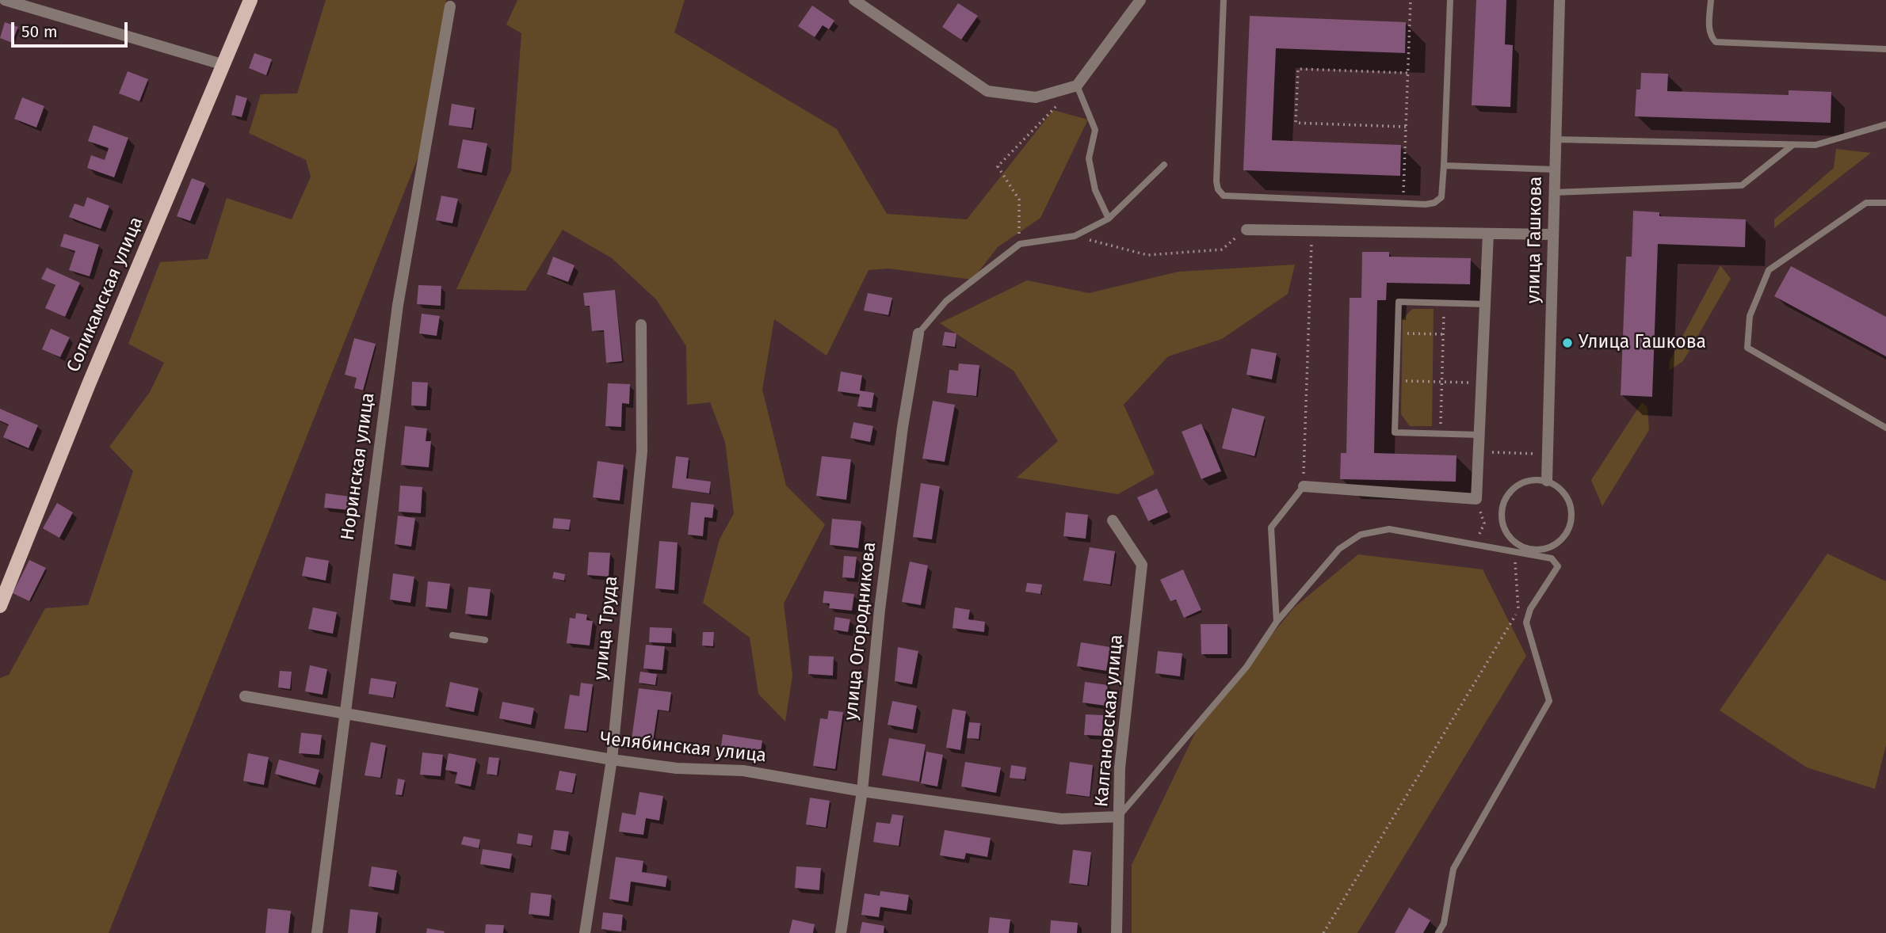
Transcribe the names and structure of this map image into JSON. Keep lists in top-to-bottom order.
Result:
{
  "streets": {
    "main road": ["Соликамская улица"],
    "street": [
      "улица Гашкова",
      "Норинская улица",
      "улица Труда",
      "улица Огородникова",
      "Калгановская улица",
      "Челябинская улица"
    ]
  },
  "crossings": [
    ["Норинская улица", "Челябинская улица"],
    ["улица Труда", "Челябинская улица"],
    ["улица Огородникова", "Челябинская улица"],
    ["Калгановская улица", "Челябинская улица"]
  ],
  "places": ["Улица Гашкова"],
  "scale_bar": "50 m"
}
